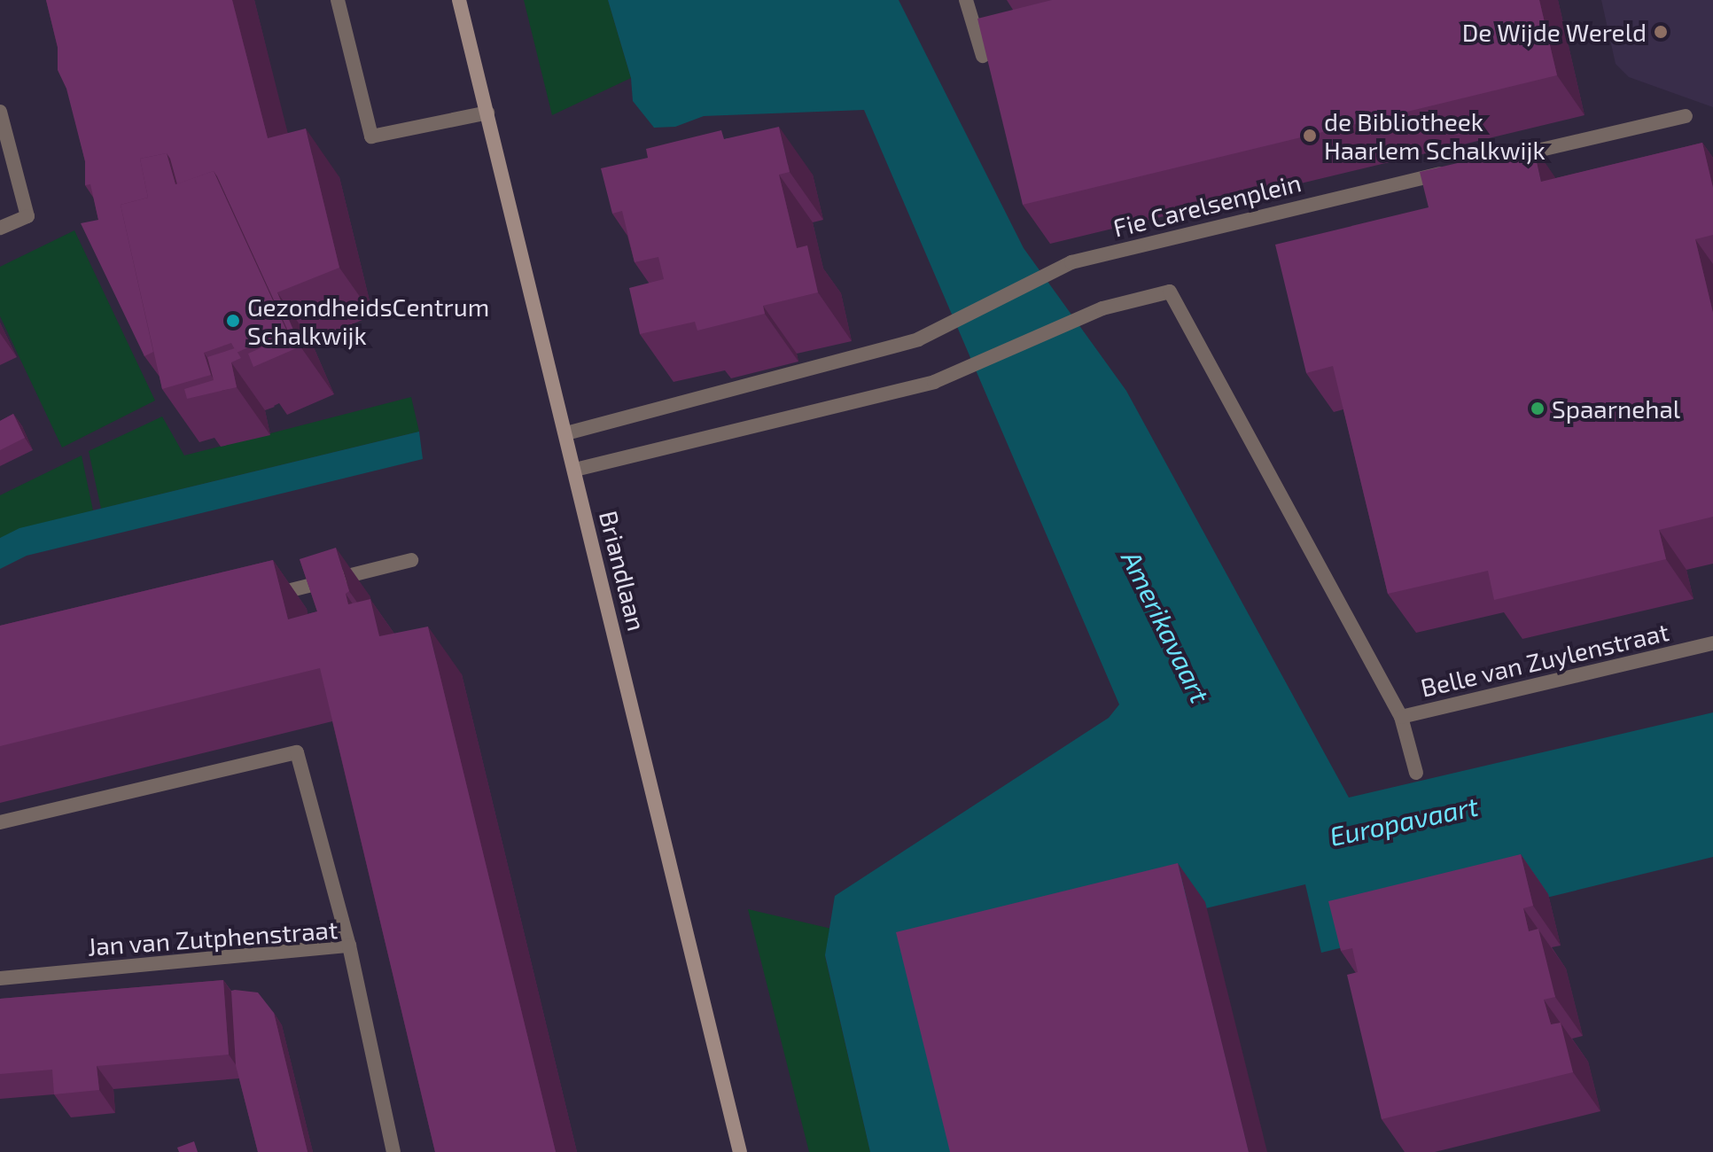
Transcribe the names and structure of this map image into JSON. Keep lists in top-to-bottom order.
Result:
{
  "streets": {
    "street": [
      "Fie Carelsenplein",
      "Briandlaan",
      "Belle van Zuylenstraat",
      "Jan van Zutphenstraat"
    ]
  },
  "crossings": [
    ["Fie Carelsenplein", "Briandlaan"]
  ],
  "water": ["Amerikavaart", "Europavaart"],
  "places": [
    "De Wijde Wereld",
    "de Bibliotheek Haarlem Schalkwijk",
    "GezondheidsCentrum Schalkwijk",
    "Spaarnehal"
  ]
}
